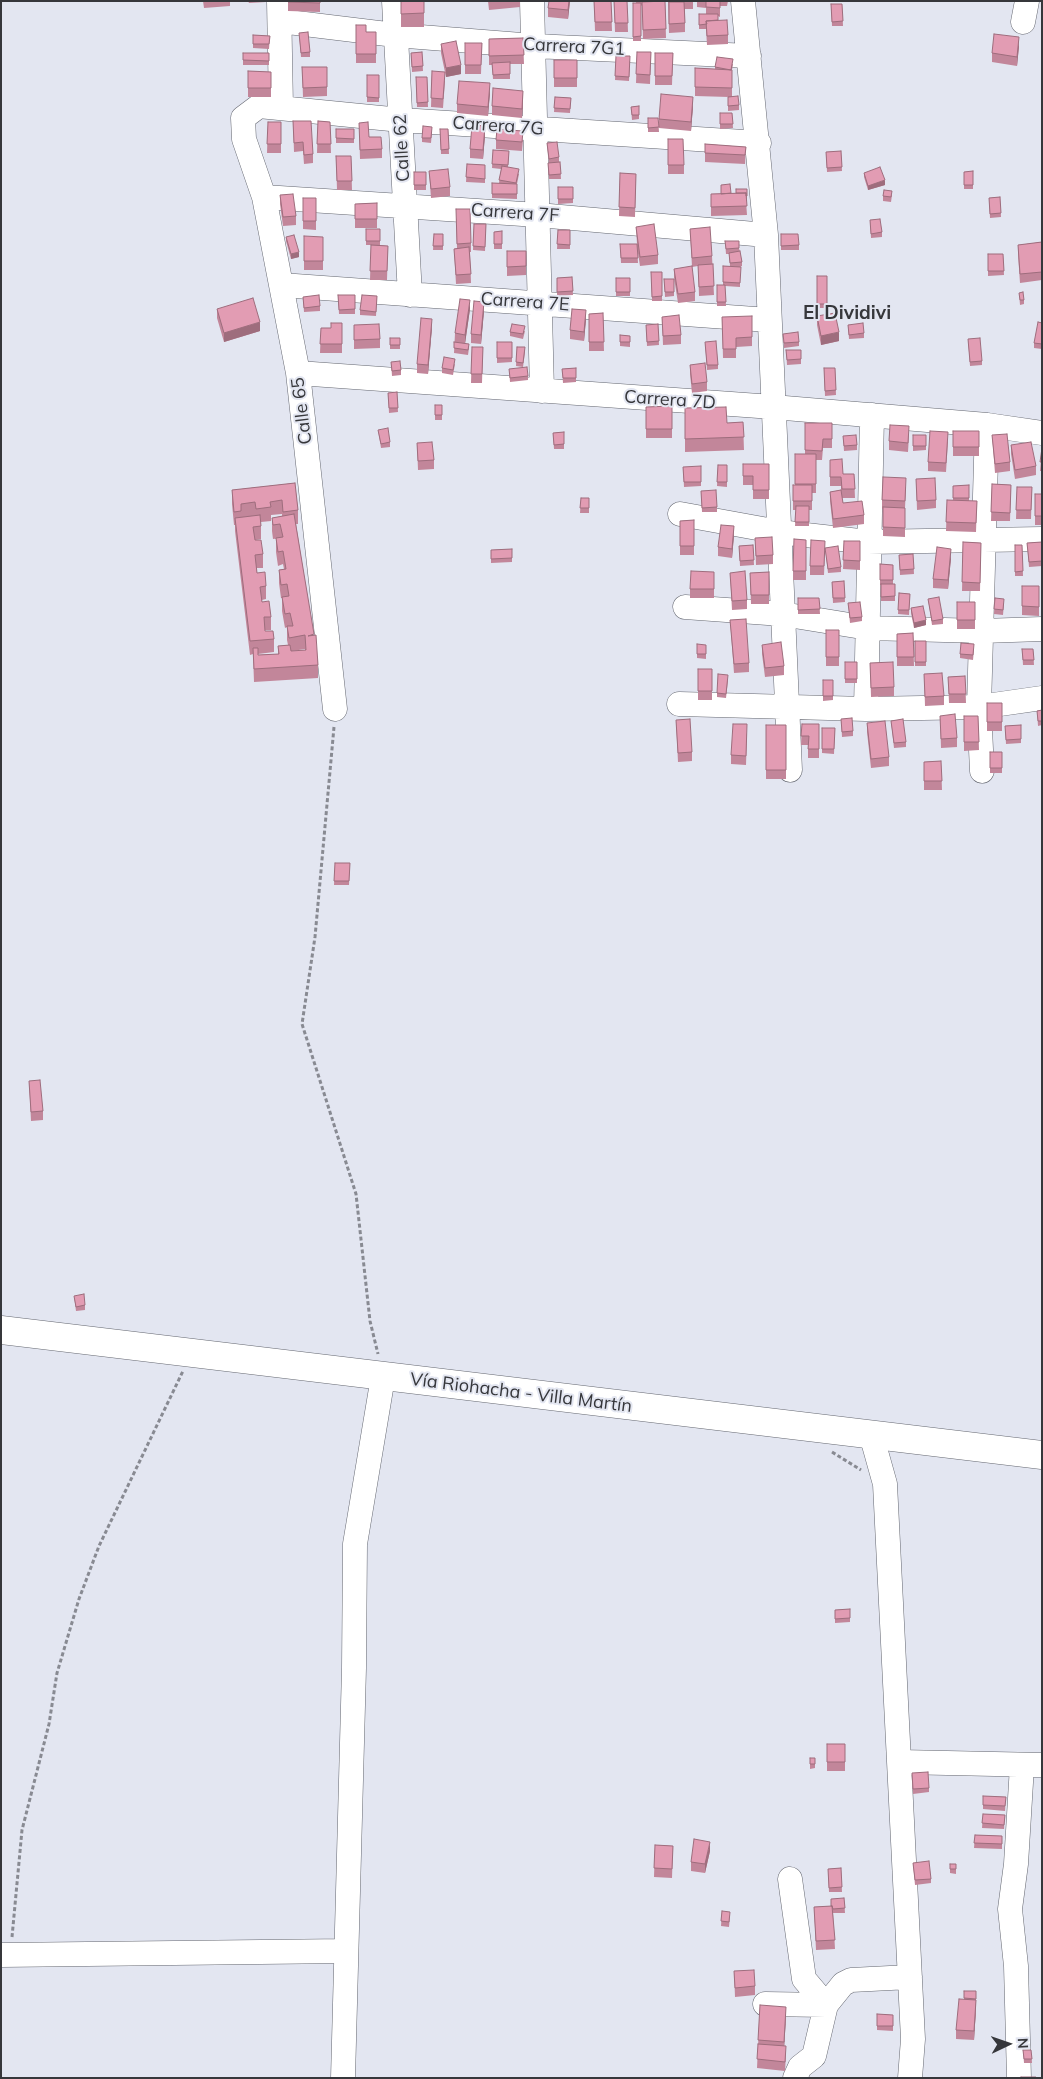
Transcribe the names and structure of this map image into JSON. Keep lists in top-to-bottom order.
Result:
{
  "streets": {
    "main road": ["Vía Riohacha - Villa Martín"],
    "street": [
      "Carrera 7G1",
      "Carrera 7G",
      "Calle 62",
      "Carrera 7F",
      "Carrera 7E",
      "Carrera 7D",
      "Calle 65"
    ]
  },
  "crossings": [
    ["Carrera 7G1", "Calle 62"],
    ["Carrera 7G", "Calle 62"],
    ["Carrera 7G", "Calle 65"],
    ["Calle 62", "Carrera 7F"],
    ["Calle 62", "Carrera 7E"],
    ["Carrera 7F", "Calle 65"],
    ["Carrera 7E", "Calle 65"],
    ["Carrera 7D", "Calle 65"]
  ],
  "districts": ["El Dividivi"],
  "north": "right"
}
